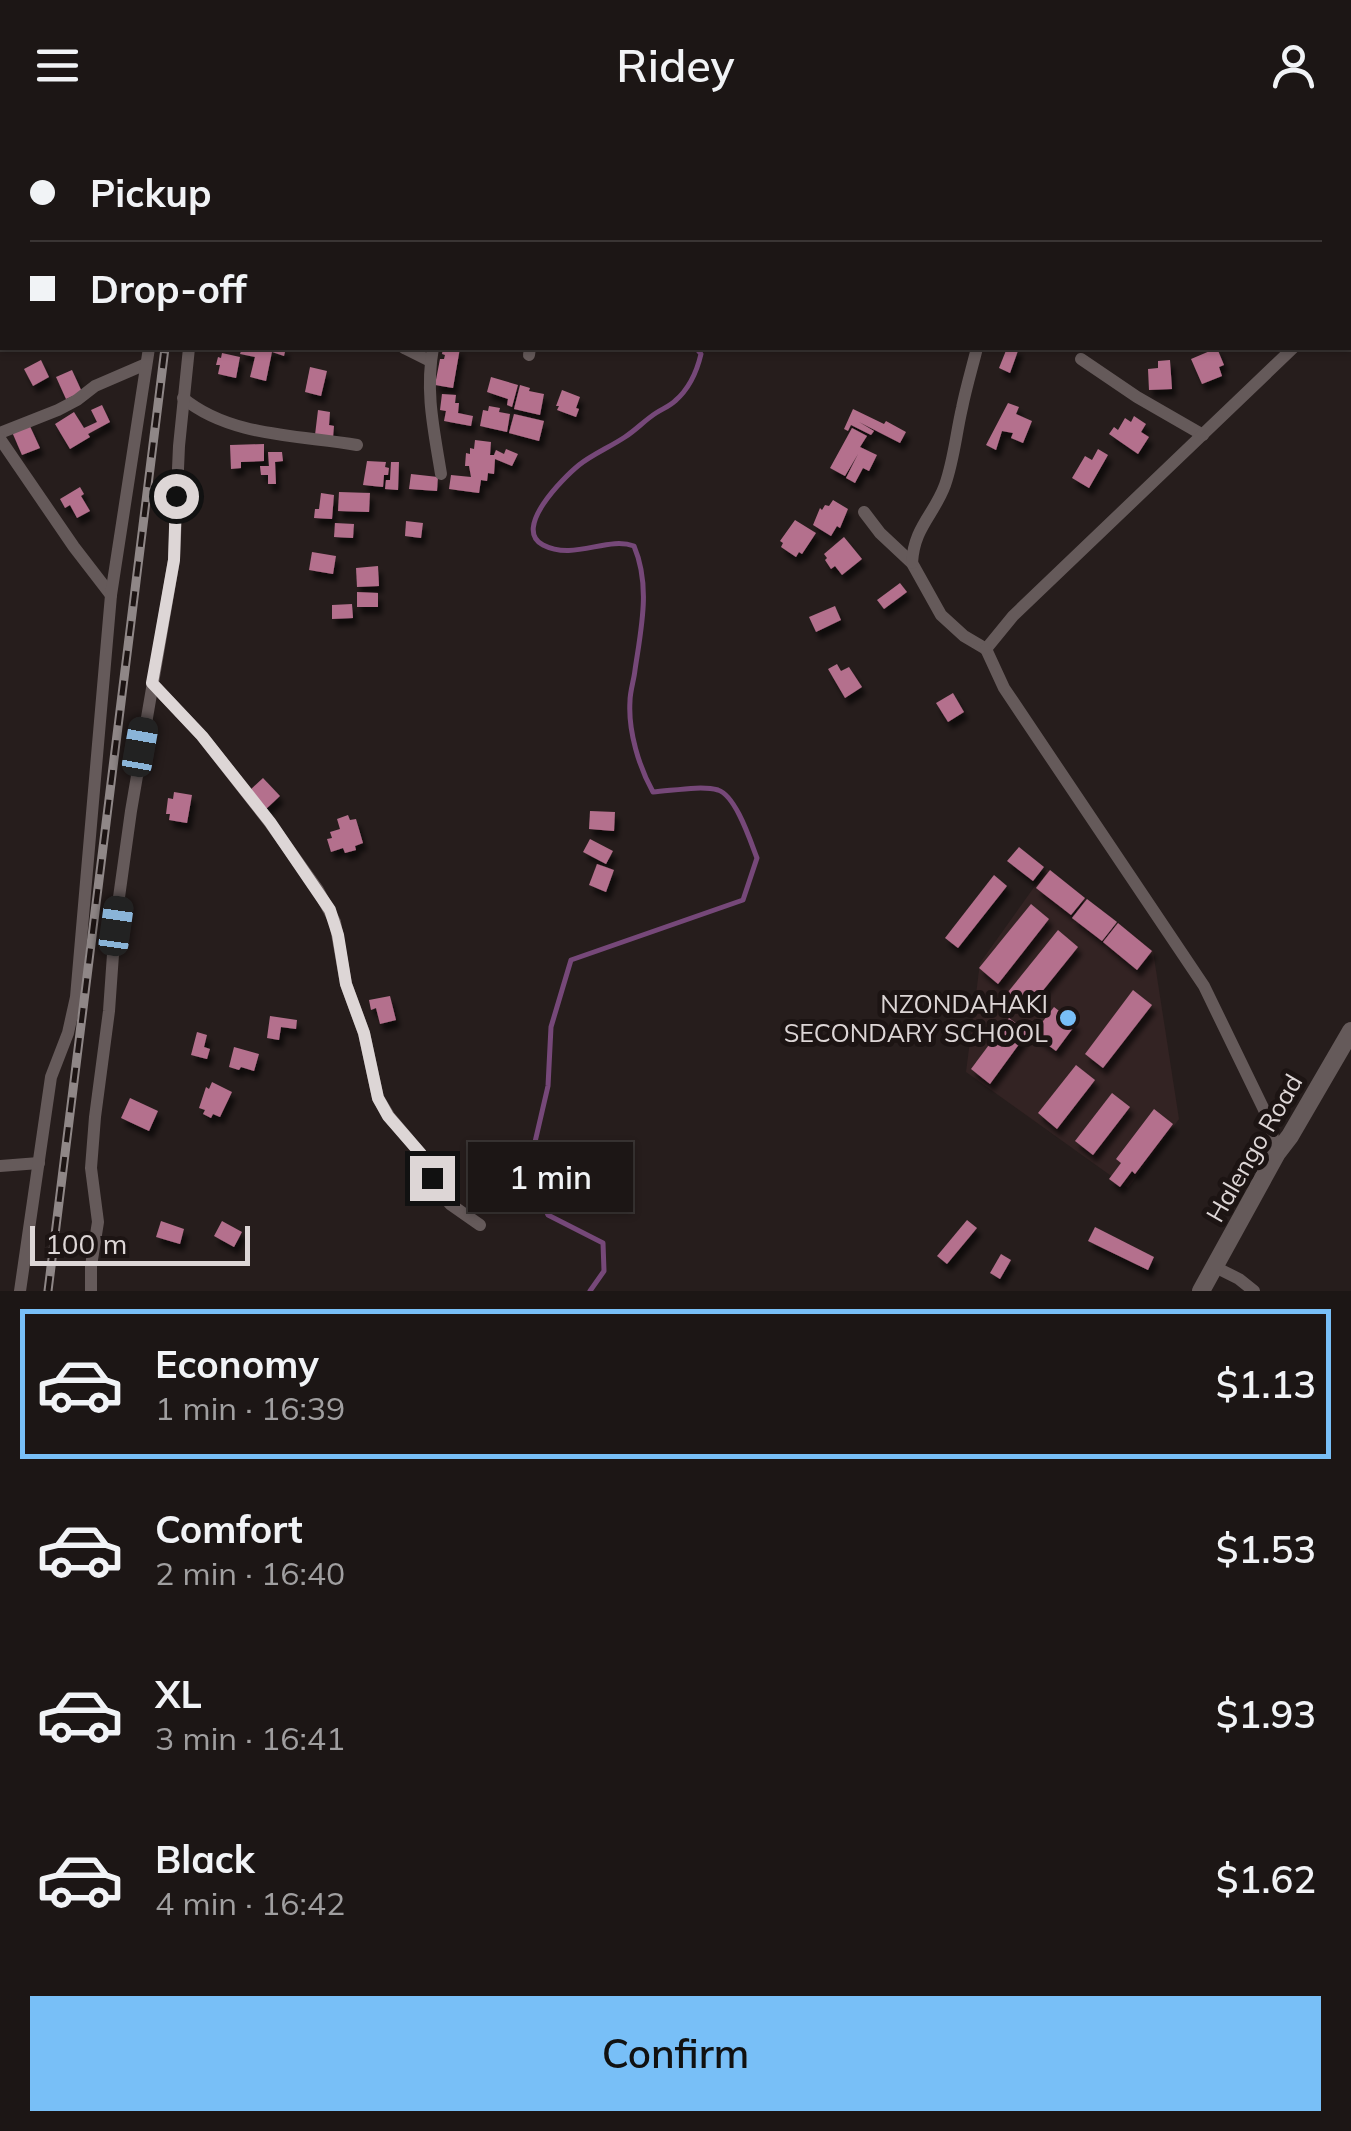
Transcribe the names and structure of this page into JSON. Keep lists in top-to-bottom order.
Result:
{
  "streets": {
    "street": ["Halengo Road"]
  },
  "places": ["NZONDAHAKI SECONDARY SCHOOL"],
  "scale_bar": "100 m",
  "page": {
    "header": "Ridey",
    "banner": ["Pickup", "Drop-off"],
    "bubble": "1 min",
    "scale": "100 m",
    "list": [
      {
        "name": "Economy",
        "note": "1 min · 16:39",
        "value": "$1.13"
      },
      {
        "name": "Comfort",
        "note": "2 min · 16:40",
        "value": "$1.53"
      },
      {
        "name": "XL",
        "note": "3 min · 16:41",
        "value": "$1.93"
      },
      {
        "name": "Black",
        "note": "4 min · 16:42",
        "value": "$1.62"
      }
    ],
    "buttons": "Confirm"
  }
}
